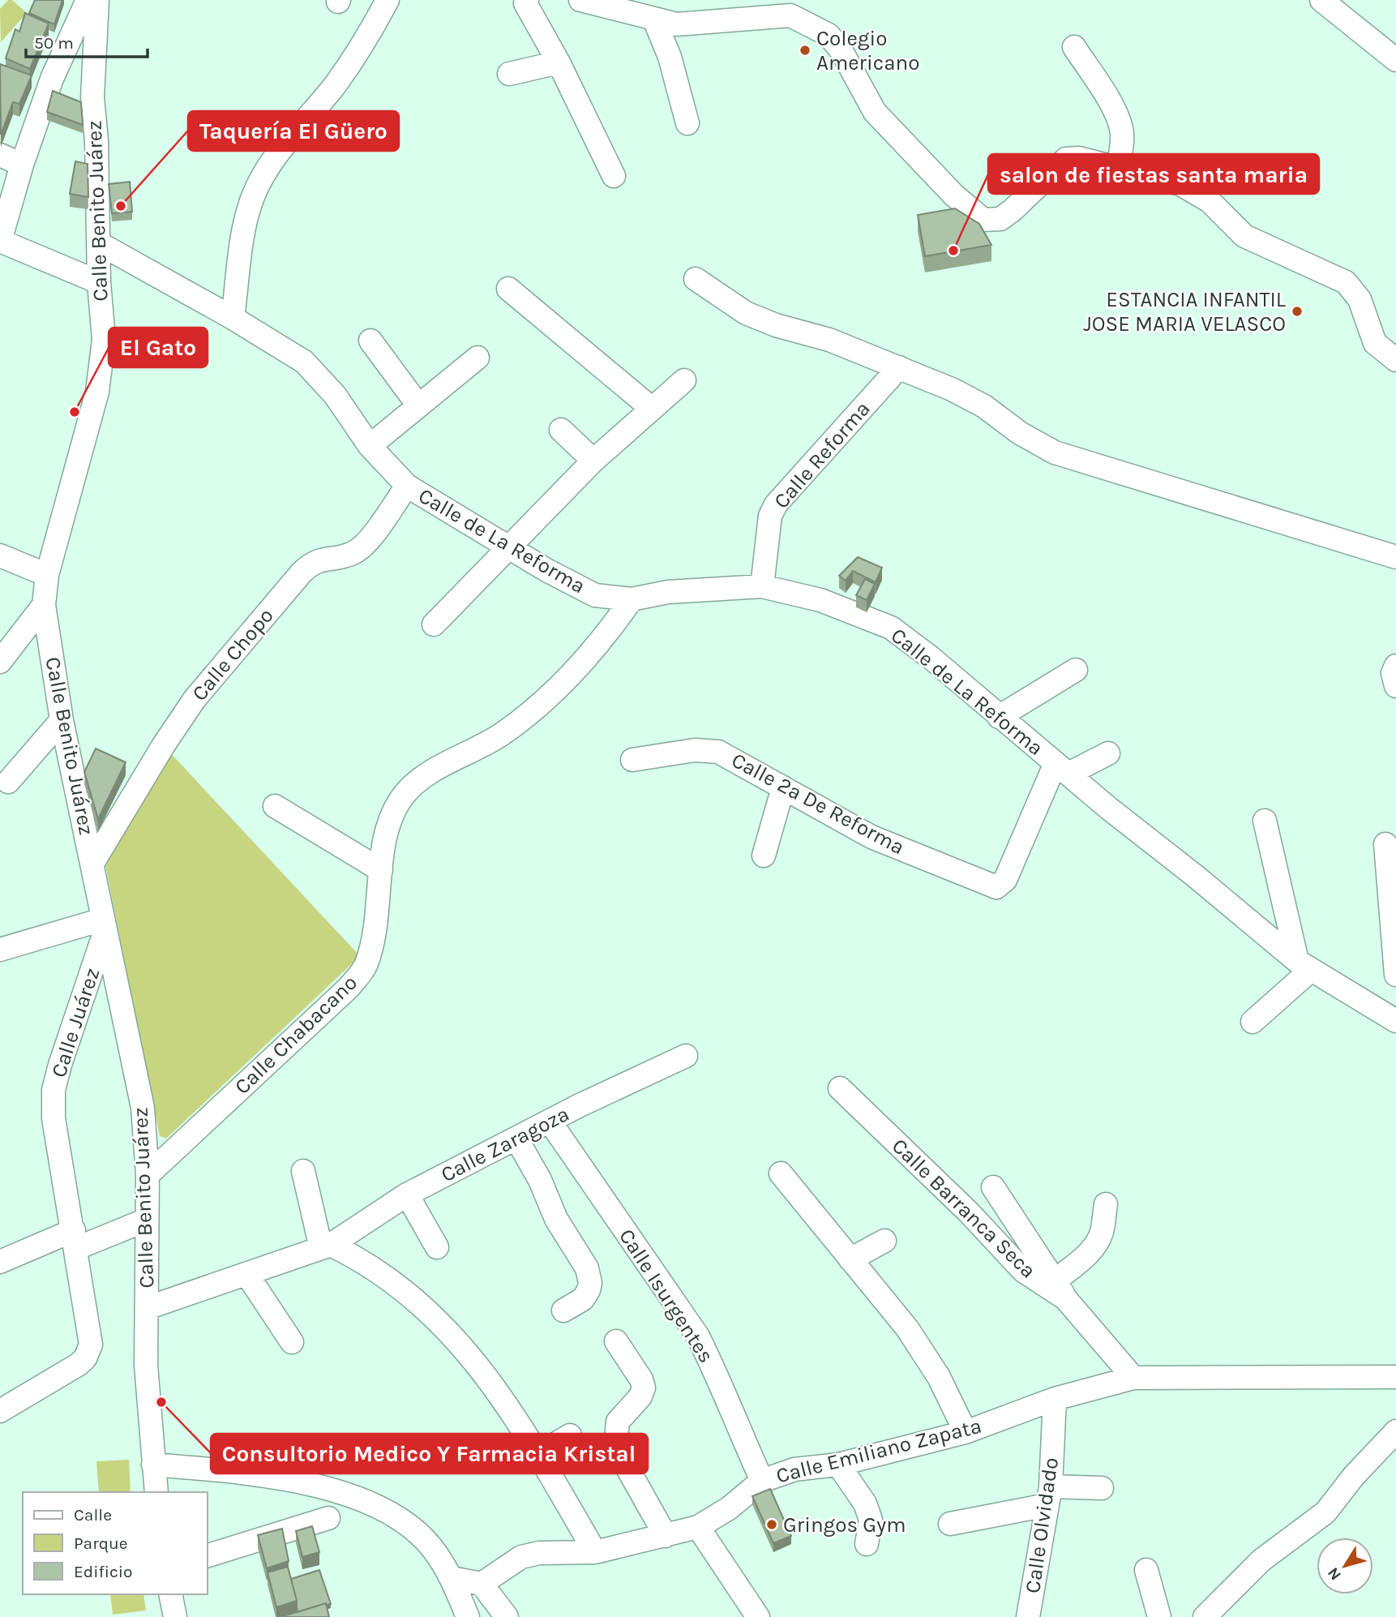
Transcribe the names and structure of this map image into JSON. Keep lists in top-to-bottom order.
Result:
{
  "streets": {
    "street": [
      "Calle Benito Juárez",
      "Calle Reforma",
      "Calle de La Reforma",
      "Calle Chopo",
      "Calle 2a De Reforma",
      "Calle Juárez",
      "Calle Chabacano",
      "Calle Zaragoza",
      "Calle Barranca Seca",
      "Calle Isurgentes",
      "Calle Emiliano Zapata",
      "Calle Olvidado"
    ]
  },
  "crossings": [
    ["Calle Benito Juárez", "Calle de La Reforma"],
    ["Calle Benito Juárez", "Calle Chopo"],
    ["Calle Benito Juárez", "Calle Juárez"],
    ["Calle Benito Juárez", "Calle Chabacano"],
    ["Calle Benito Juárez", "Calle Zaragoza"],
    ["Calle Reforma", "Calle de La Reforma"],
    ["Calle de La Reforma", "Calle Chopo"],
    ["Calle de La Reforma", "Calle 2a De Reforma"],
    ["Calle de La Reforma", "Calle Chabacano"],
    ["Calle Zaragoza", "Calle Isurgentes"],
    ["Calle Barranca Seca", "Calle Emiliano Zapata"],
    ["Calle Isurgentes", "Calle Emiliano Zapata"],
    ["Calle Emiliano Zapata", "Calle Olvidado"]
  ],
  "places": [
    "Colegio Americano",
    "Taquería El Güero",
    "salon de fiestas santa maria",
    "ESTANCIA INFANTIL JOSE MARIA VELASCO",
    "El Gato",
    "Consultorio Medico Y Farmacia Kristal",
    "Gringos Gym"
  ],
  "legend": ["Calle", "Parque", "Edificio"],
  "scale_bar": "50 m",
  "north": "bottom left"
}
